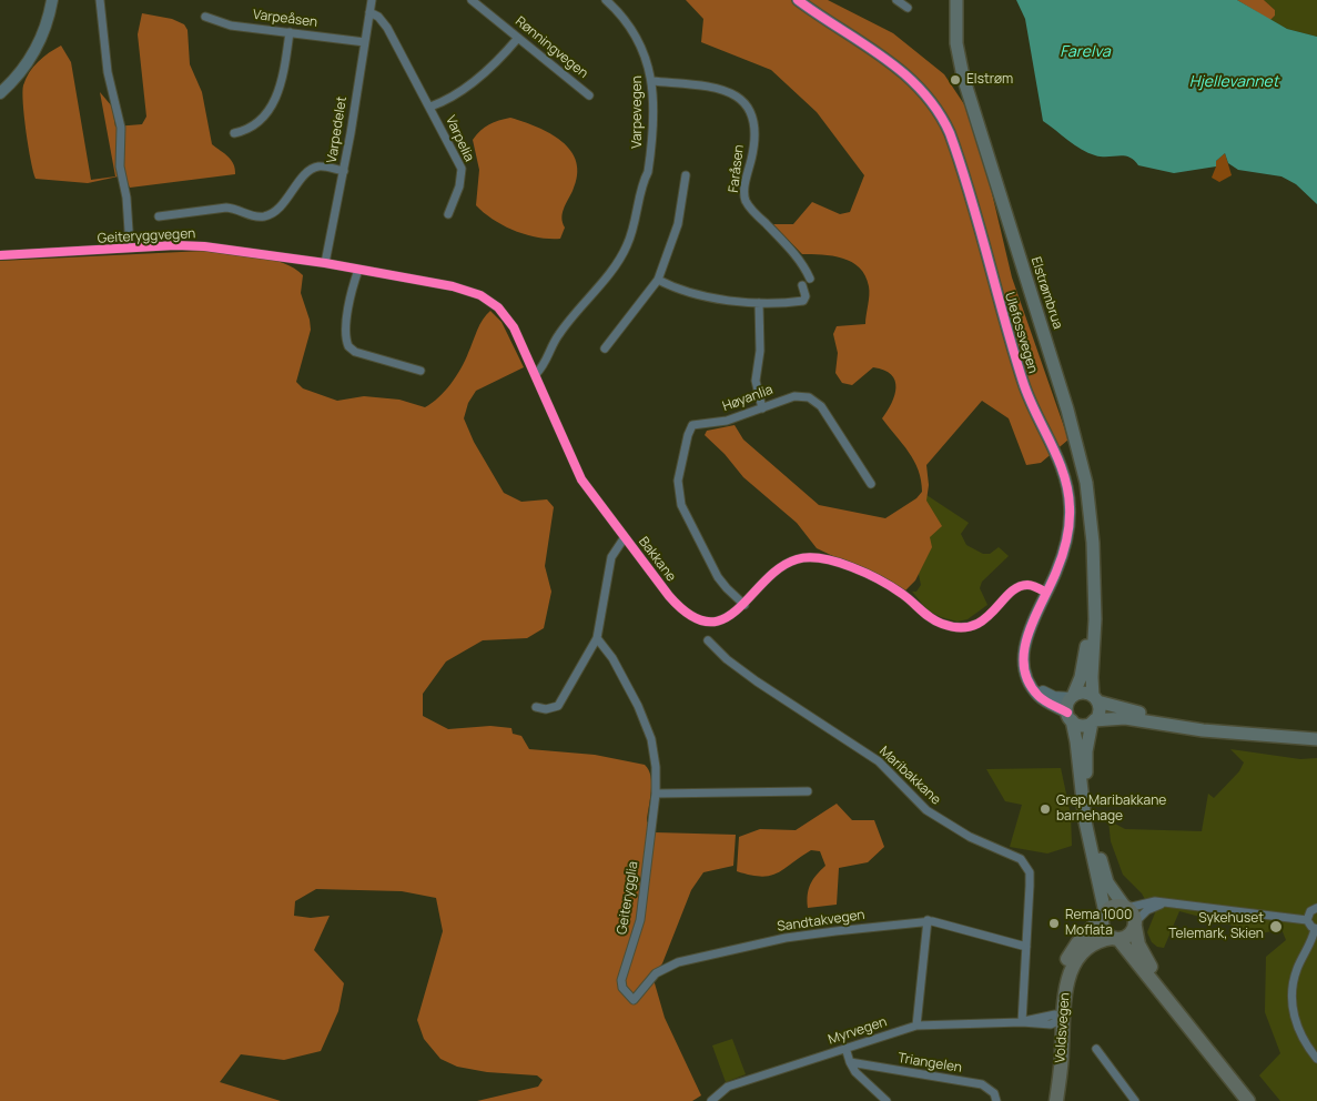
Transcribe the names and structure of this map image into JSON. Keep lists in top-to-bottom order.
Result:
{
  "streets": {
    "highway": ["Voldsvegen"],
    "main road": ["Elstrømbrua"],
    "street": [
      "Varpeåsen",
      "Rønningvegen",
      "Varpevegen",
      "Varpedelet",
      "Varpelia",
      "Faråsen",
      "Geiteryggvegen",
      "Ulefossvegen",
      "Høyanlia",
      "Bakkane",
      "Maribakkane",
      "Geiterygglia",
      "Sandtakvegen",
      "Myrvegen",
      "Triangelen"
    ]
  },
  "crossings": [
    ["Varpeåsen", "Varpedelet"],
    ["Rønningvegen", "Varpelia"],
    ["Varpevegen", "Faråsen"],
    ["Varpevegen", "Bakkane"],
    ["Varpedelet", "Varpelia"],
    ["Varpedelet", "Geiteryggvegen"],
    ["Varpedelet", "Bakkane"],
    ["Geiteryggvegen", "Bakkane"],
    ["Elstrømbrua", "Ulefossvegen"],
    ["Ulefossvegen", "Bakkane"],
    ["Høyanlia", "Bakkane"],
    ["Maribakkane", "Sandtakvegen"],
    ["Maribakkane", "Myrvegen"],
    ["Geiterygglia", "Sandtakvegen"],
    ["Voldsvegen", "Myrvegen"]
  ],
  "water": ["Farelva", "Hjellevannet"],
  "places": [
    "Elstrøm",
    "Grep Maribakkane barnehage",
    "Rema 1000 Moflata",
    "Sykehuset Telemark, Skien"
  ]
}
